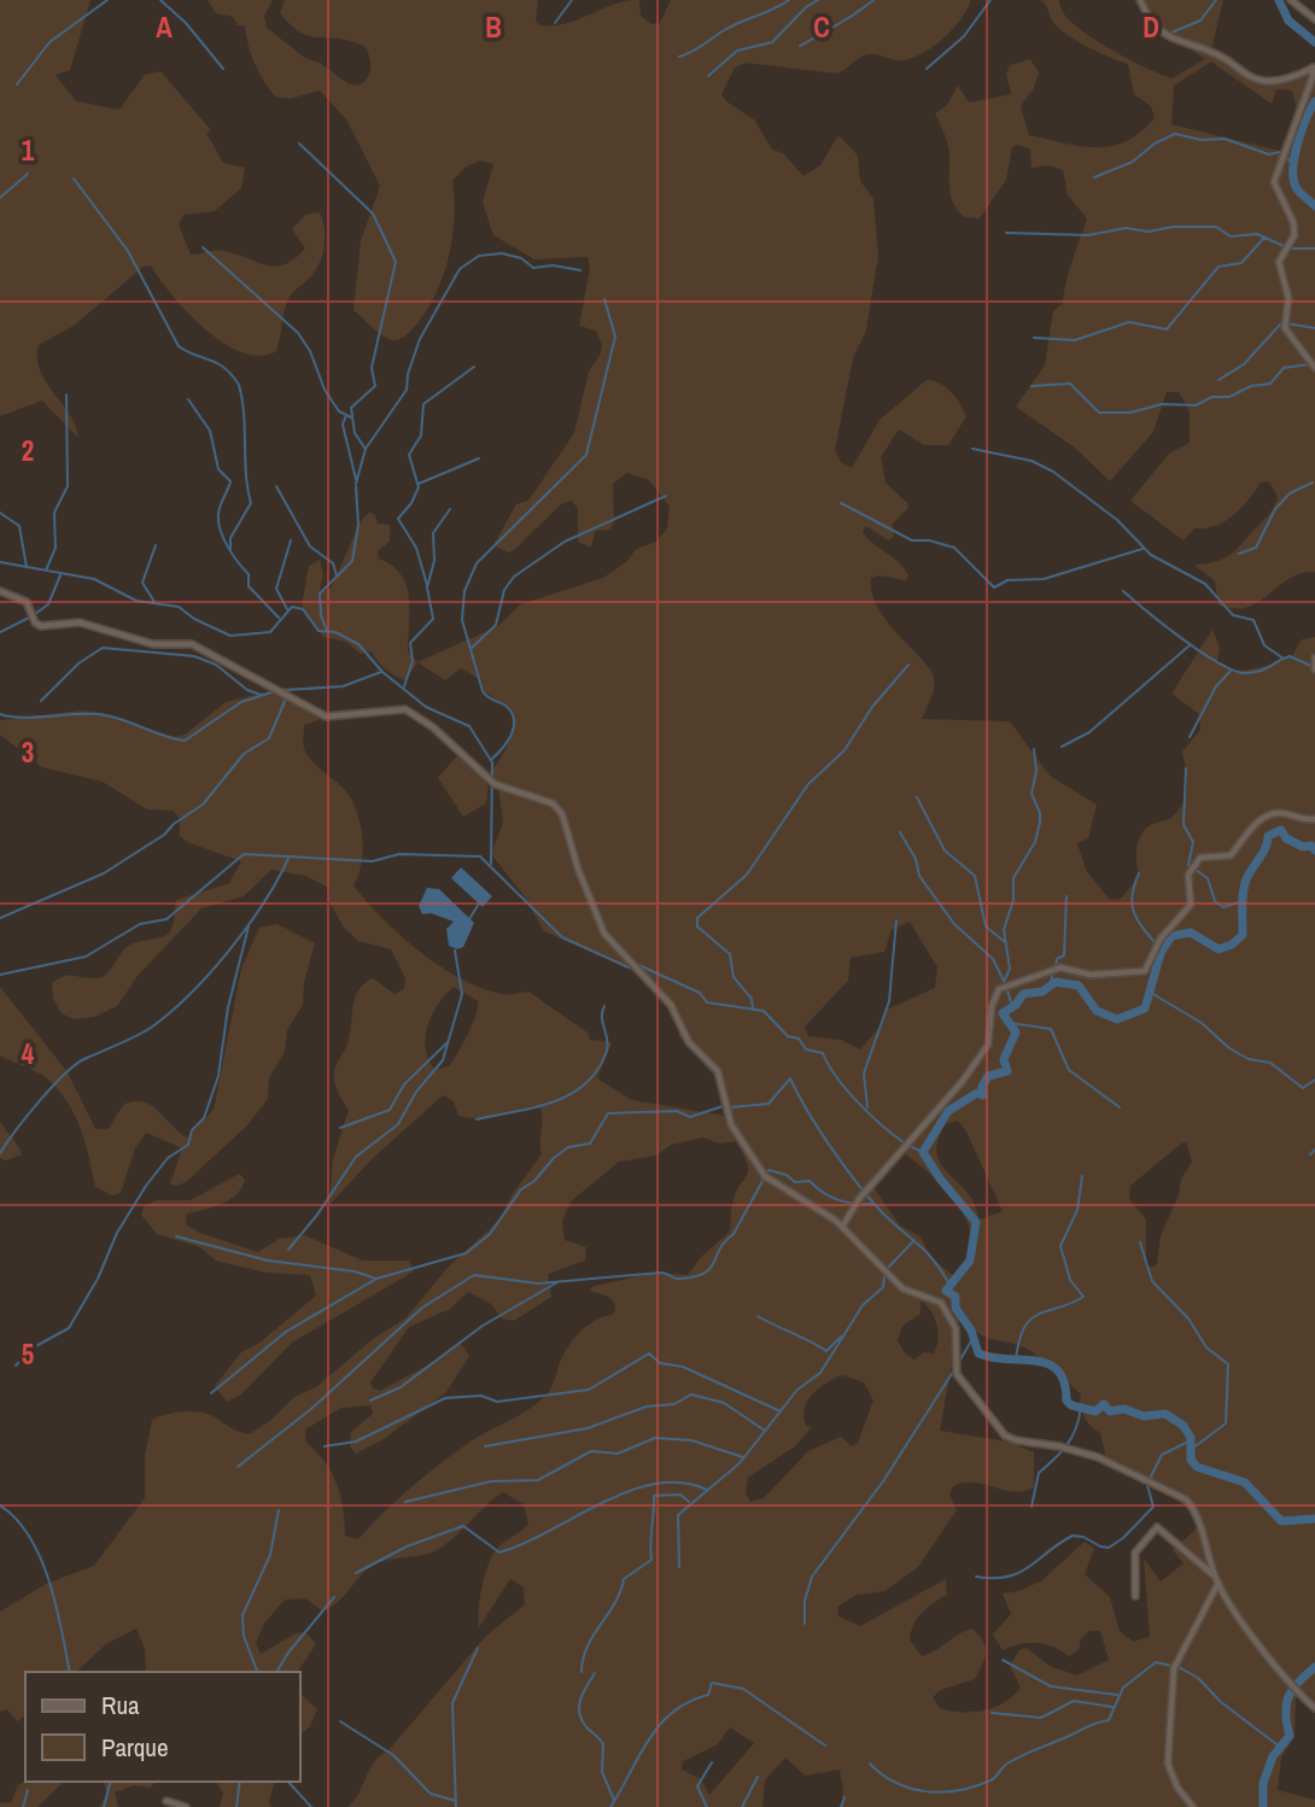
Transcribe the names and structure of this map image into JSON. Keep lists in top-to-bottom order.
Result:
{
  "legend": ["Rua", "Parque"],
  "grid": {
    "columns": [
      "A",
      "B",
      "C",
      "D"
    ],
    "rows": [
      "1",
      "2",
      "3",
      "4",
      "5"
    ]
  }
}
